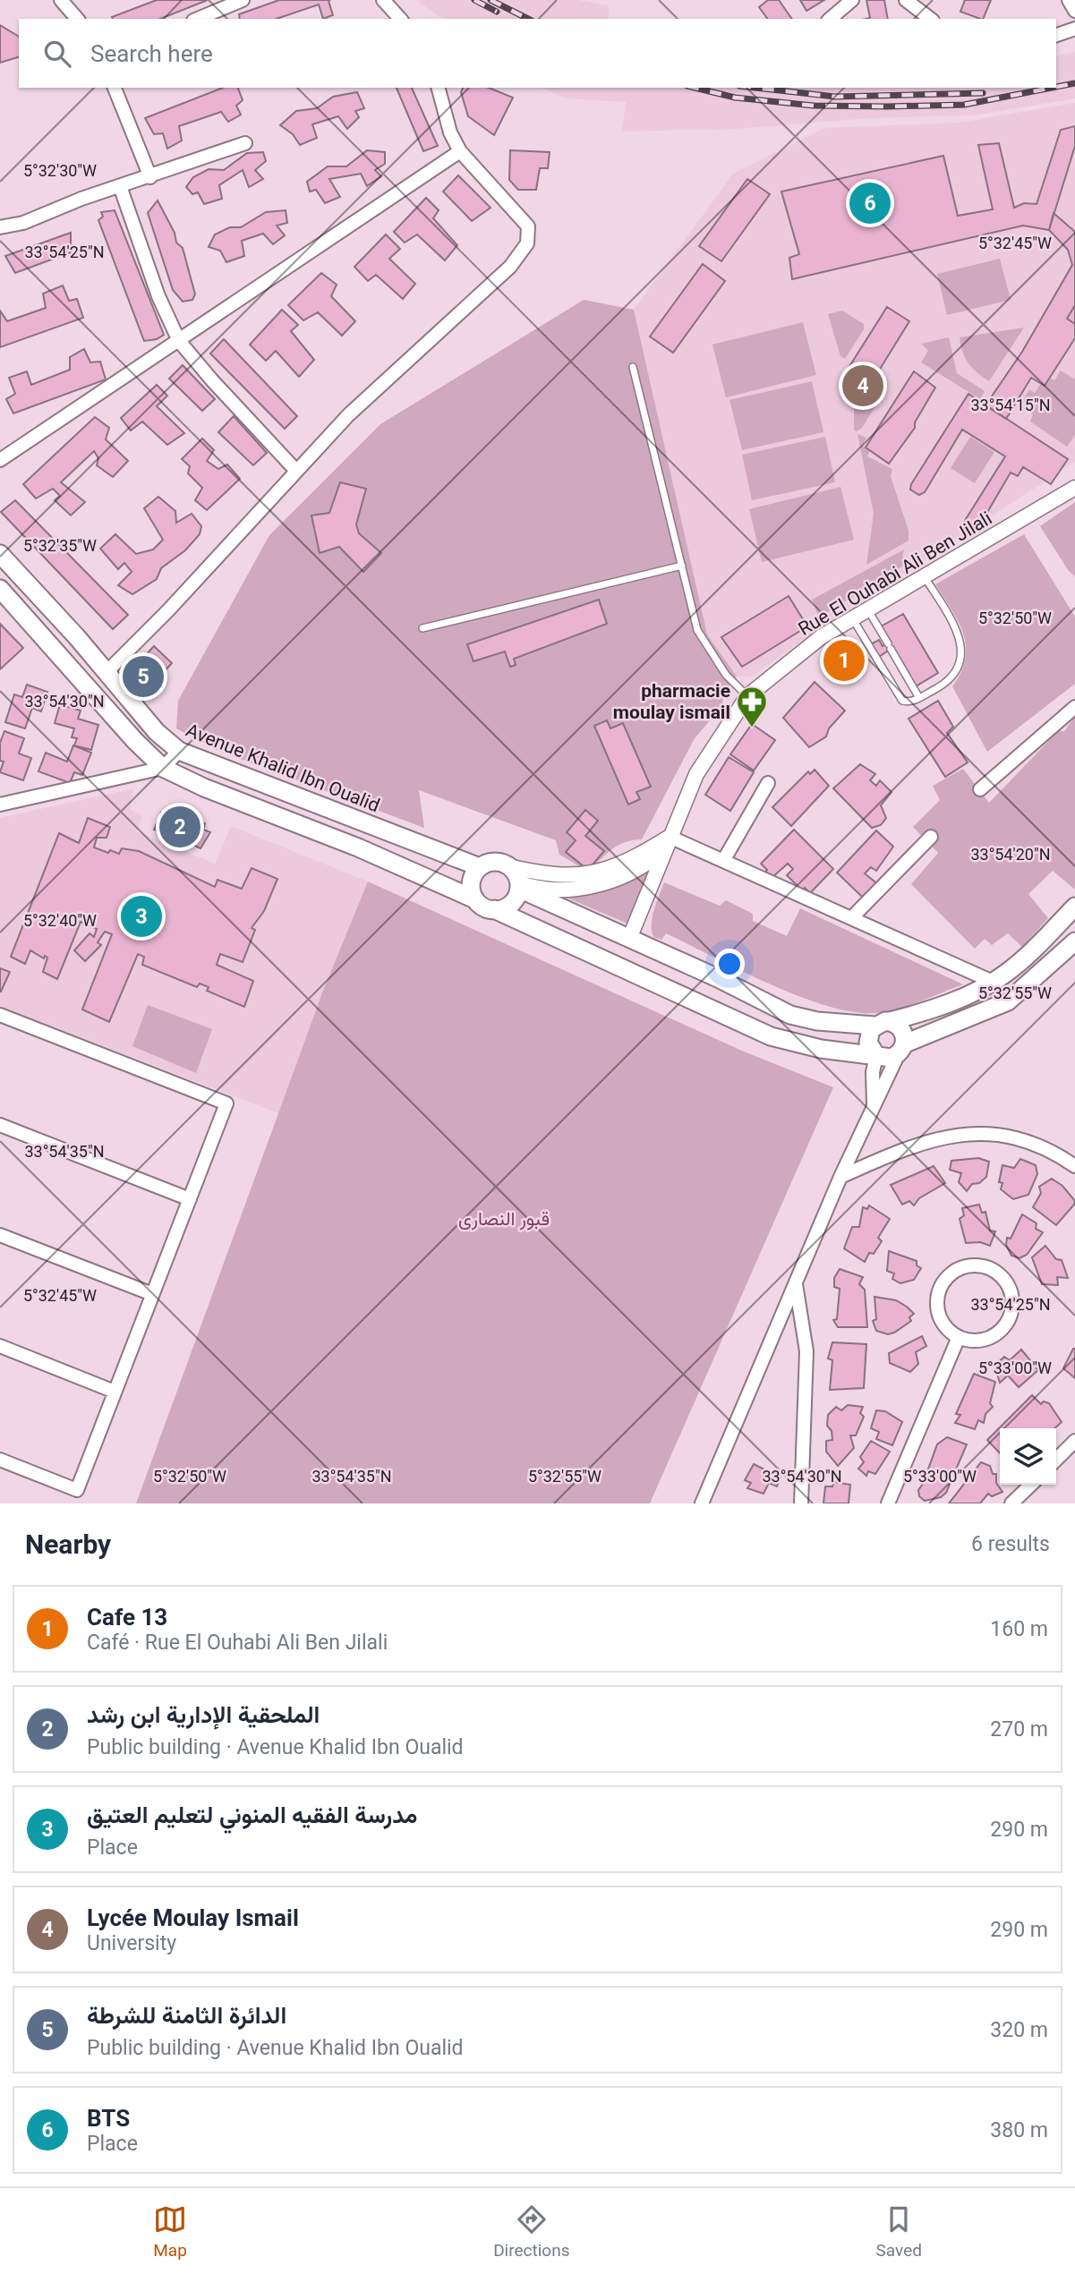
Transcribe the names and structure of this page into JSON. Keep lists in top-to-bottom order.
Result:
{
  "streets": {
    "main road": ["Avenue Khalid Ibn Oualid"],
    "street": ["Rue El Ouhabi Ali Ben Jilali"]
  },
  "parks": ["قبور النصارى"],
  "places": {
    "pharmacy": ["pharmacie moulay ismail"]
  },
  "page": {
    "search": "Search here",
    "pins": [
      "6",
      "4",
      "1",
      "5",
      "2",
      "3"
    ],
    "heading": ["Nearby", "6 results"],
    "list": [
      {
        "mark": "1",
        "name": "Cafe 13",
        "note": "Café · Rue El Ouhabi Ali Ben Jilali",
        "value": "160 m"
      },
      {
        "mark": "2",
        "name": "الملحقية الإدارية ابن رشد",
        "note": "Public building · Avenue Khalid Ibn Oualid",
        "value": "270 m"
      },
      {
        "mark": "3",
        "name": "مدرسة الفقيه المنوني لتعليم العتيق",
        "note": "Place",
        "value": "290 m"
      },
      {
        "mark": "4",
        "name": "Lycée Moulay Ismail",
        "note": "University",
        "value": "290 m"
      },
      {
        "mark": "5",
        "name": "الدائرة الثامنة للشرطة",
        "note": "Public building · Avenue Khalid Ibn Oualid",
        "value": "320 m"
      },
      {
        "mark": "6",
        "name": "BTS",
        "note": "Place",
        "value": "380 m"
      }
    ],
    "nav": ["Map", "Directions", "Saved"]
  },
  "coordinates": [
    "5°32'30\"W",
    "5°32'45\"W",
    "33°54'25\"N",
    "33°54'15\"N",
    "5°32'35\"W",
    "5°32'50\"W",
    "33°54'30\"N",
    "33°54'20\"N",
    "5°32'40\"W",
    "5°32'55\"W",
    "33°54'35\"N",
    "5°33'00\"W"
  ]
}
